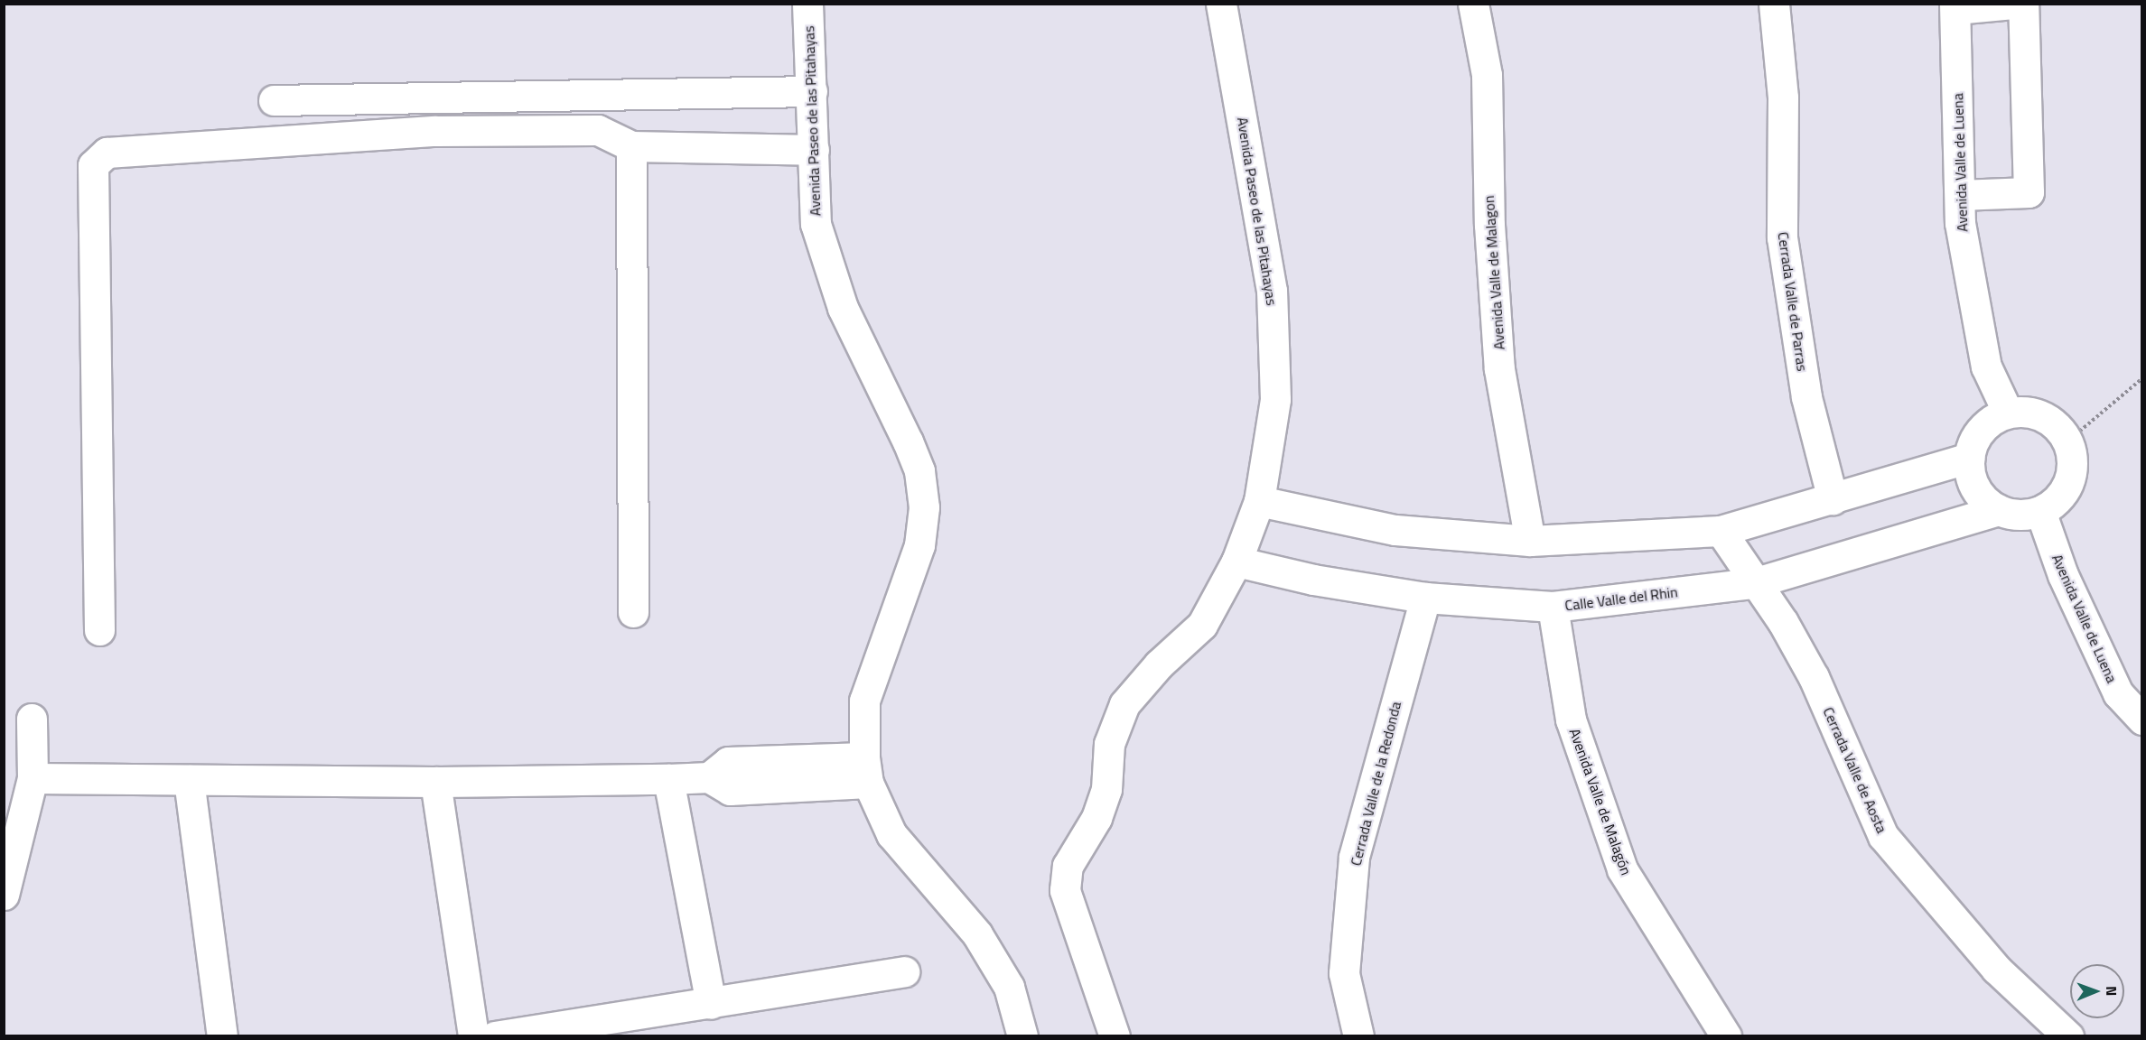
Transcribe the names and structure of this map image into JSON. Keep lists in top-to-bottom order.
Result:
{
  "streets": {
    "street": [
      "Avenida Paseo de las Pitahayas",
      "Avenida Valle de Luena",
      "Avenida Valle de Malagon",
      "Cerrada Valle de Parras",
      "Calle Valle del Rhin",
      "Cerrada Valle de Aosta",
      "Cerrada Valle de la Redonda",
      "Avenida Valle de Malagón"
    ]
  },
  "crossings": [
    ["Avenida Paseo de las Pitahayas", "Calle Valle del Rhin"],
    ["Avenida Valle de Luena", "Calle Valle del Rhin"],
    ["Calle Valle del Rhin", "Cerrada Valle de Aosta"],
    ["Calle Valle del Rhin", "Cerrada Valle de la Redonda"],
    ["Calle Valle del Rhin", "Avenida Valle de Malagón"]
  ],
  "north": "right"
}
